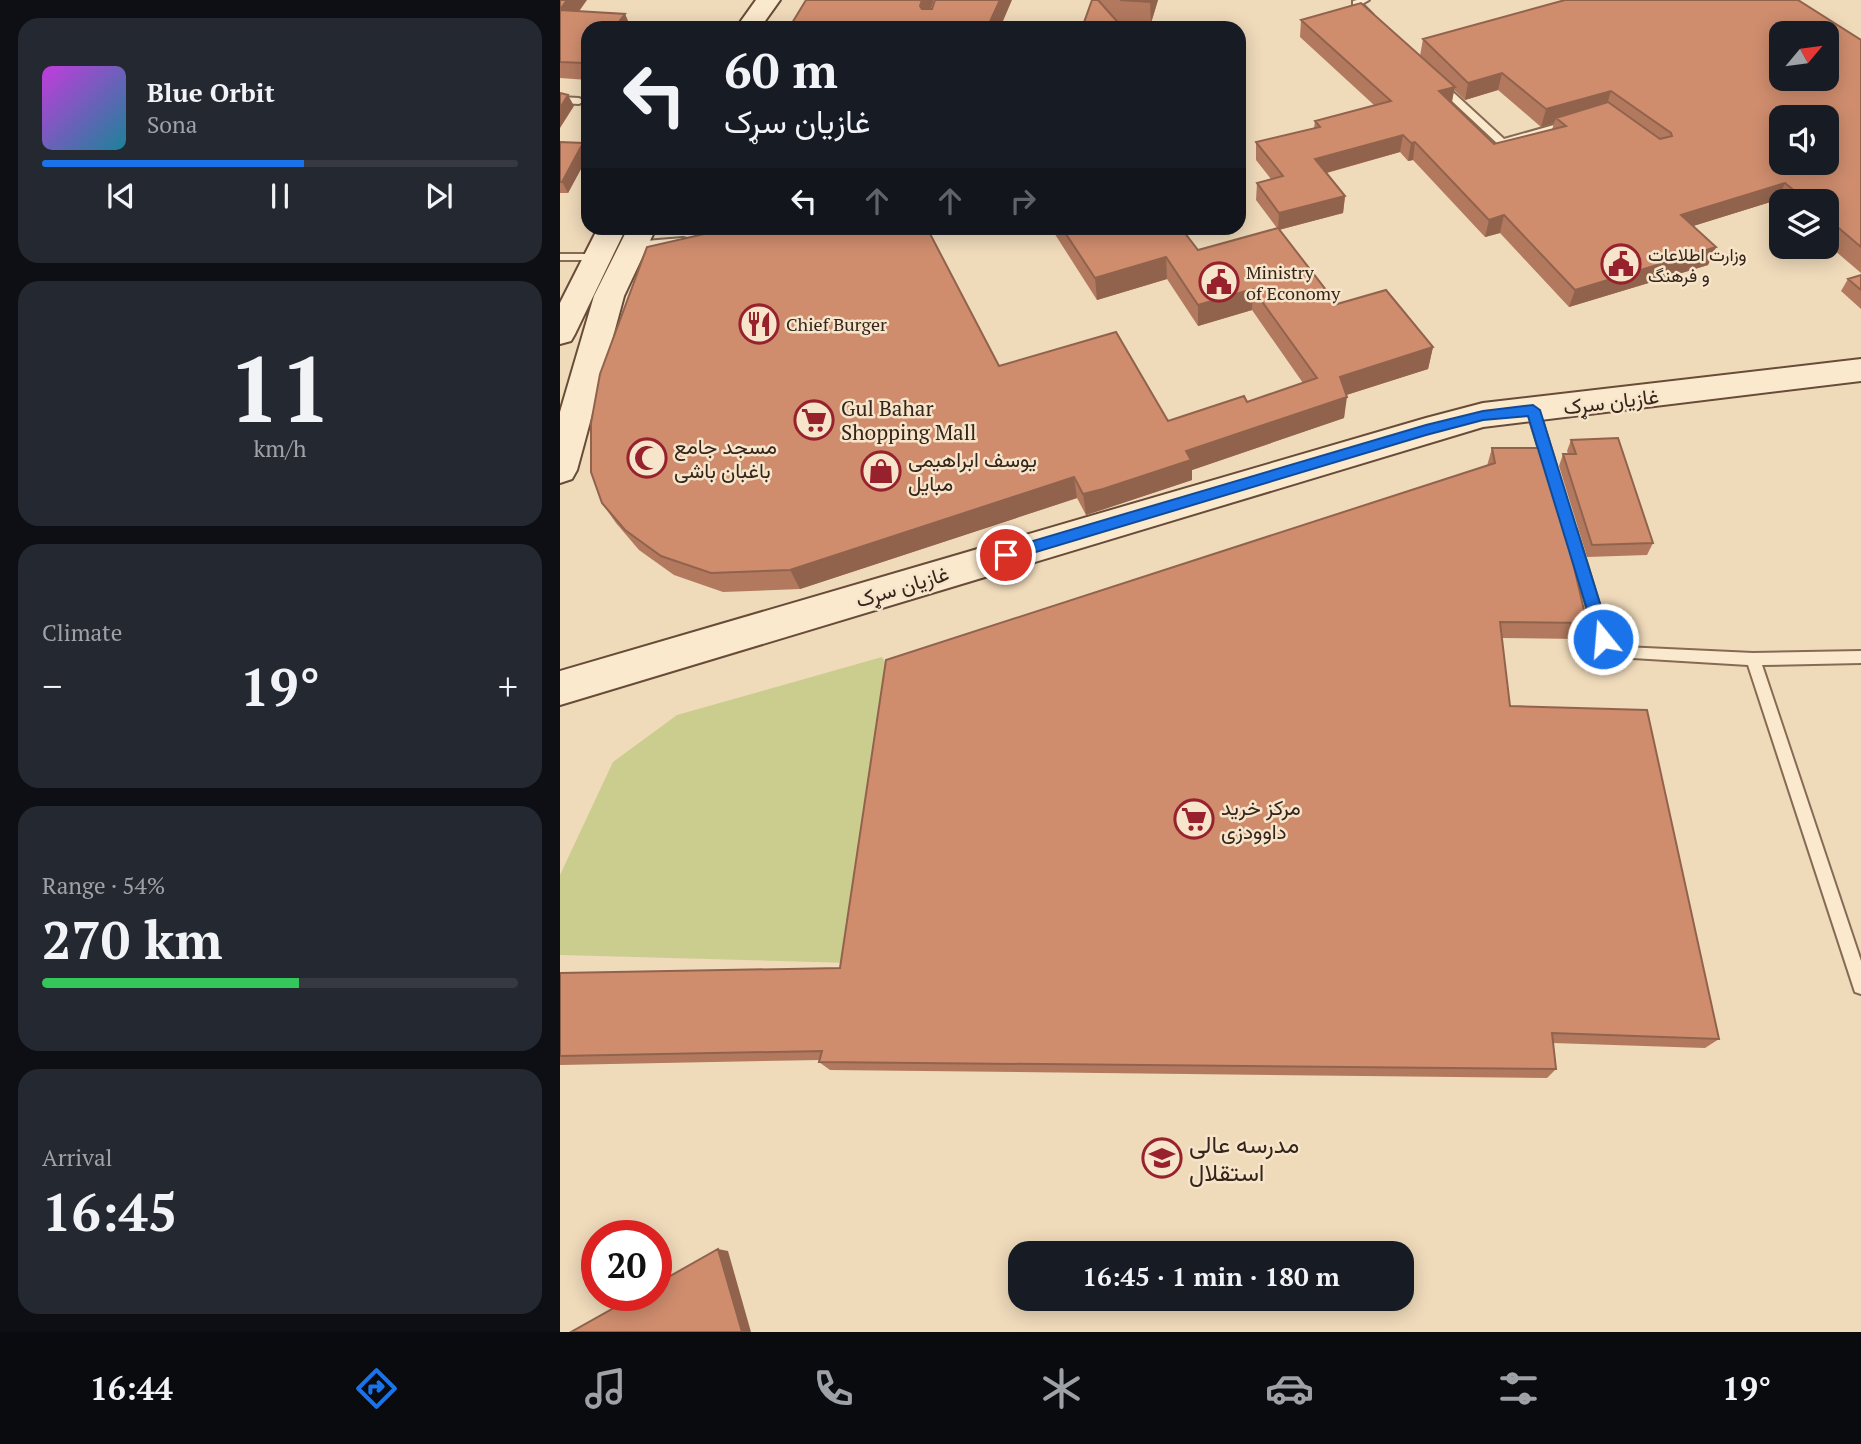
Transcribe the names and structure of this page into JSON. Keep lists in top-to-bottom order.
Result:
{
  "streets": {
    "main road": ["غازیان سړک"]
  },
  "places": {
    "public building": ["وزارت اطلاعات و فرهنگ", "Ministry of Economy"],
    "restaurant": ["Chief Burger"],
    "supermarket": ["Gul Bahar Shopping Mall", "مرکز خرید داوودزی"],
    "mosque": ["مسجد جامع باغبان باشی"],
    "shop": ["یوسف ابراهیمی مبایل"],
    "school or university": ["مدرسه عالی استقلال"]
  },
  "north": "top right",
  "page": {
    "turn": ["60 m", "غازیان سړک"],
    "song": ["Blue Orbit", "Sona"],
    "tile": [
      ["11", "km/h"],
      "Climate",
      ["Range · 54%", "270 km"],
      ["Arrival", "16:45"]
    ],
    "heat": ["−", "19°", "+"],
    "limit": "20",
    "trip": "16:45 · 1 min · 180 m",
    "tabs": ["16:44", "19°"]
  }
}
